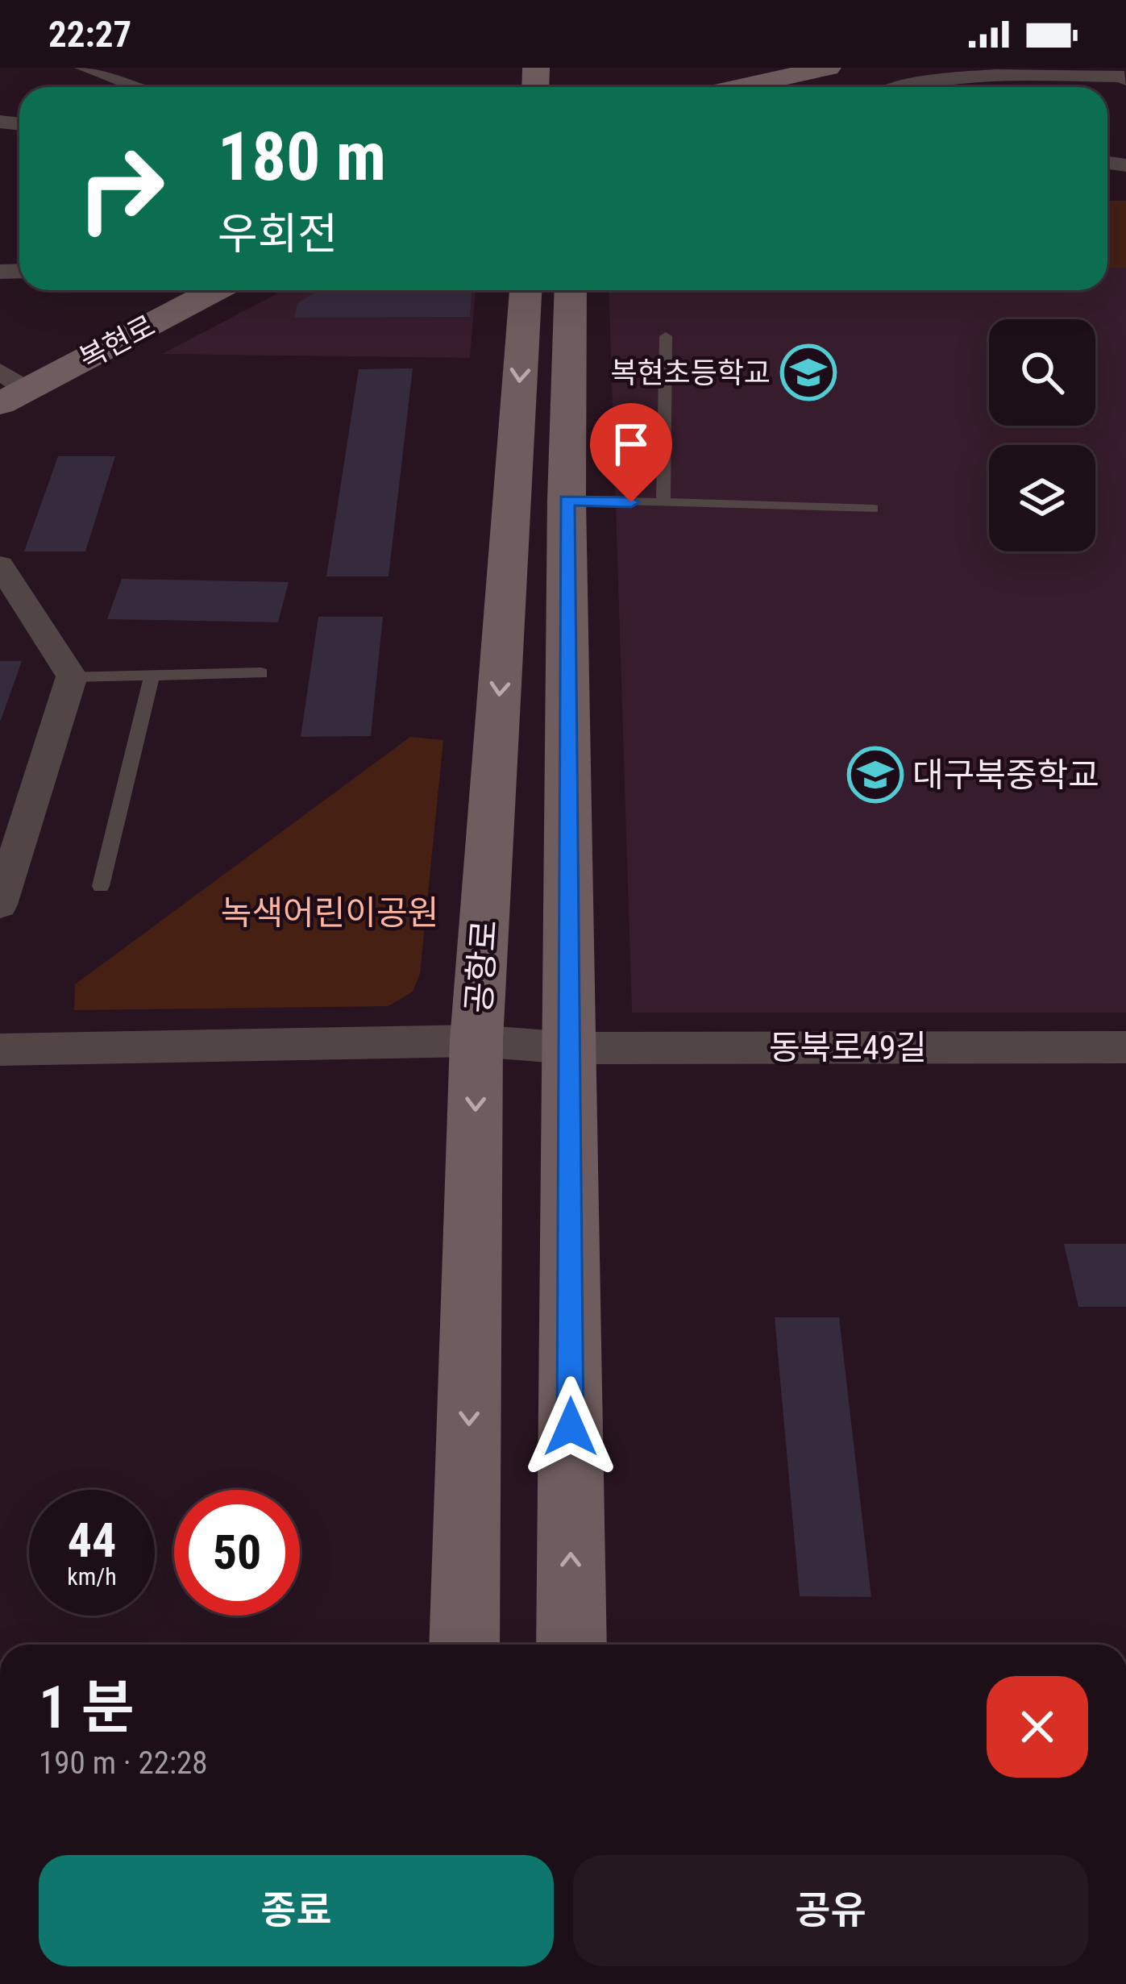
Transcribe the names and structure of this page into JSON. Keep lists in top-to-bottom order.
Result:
{
  "streets": {
    "main road": ["복현로", "공항로"],
    "street": ["동북로49길"]
  },
  "crossings": [
    ["공항로", "동북로49길"]
  ],
  "parks": ["녹색어린이공원"],
  "places": {
    "school or university": ["복현초등학교", "대구북중학교"]
  },
  "page": {
    "status": "22:27",
    "turn": ["180 m", "우회전"],
    "speed": "44 km/h",
    "limit": "50",
    "heading": ["1 분", "190 m · 22:28"],
    "buttons": ["종료", "공유"]
  }
}
